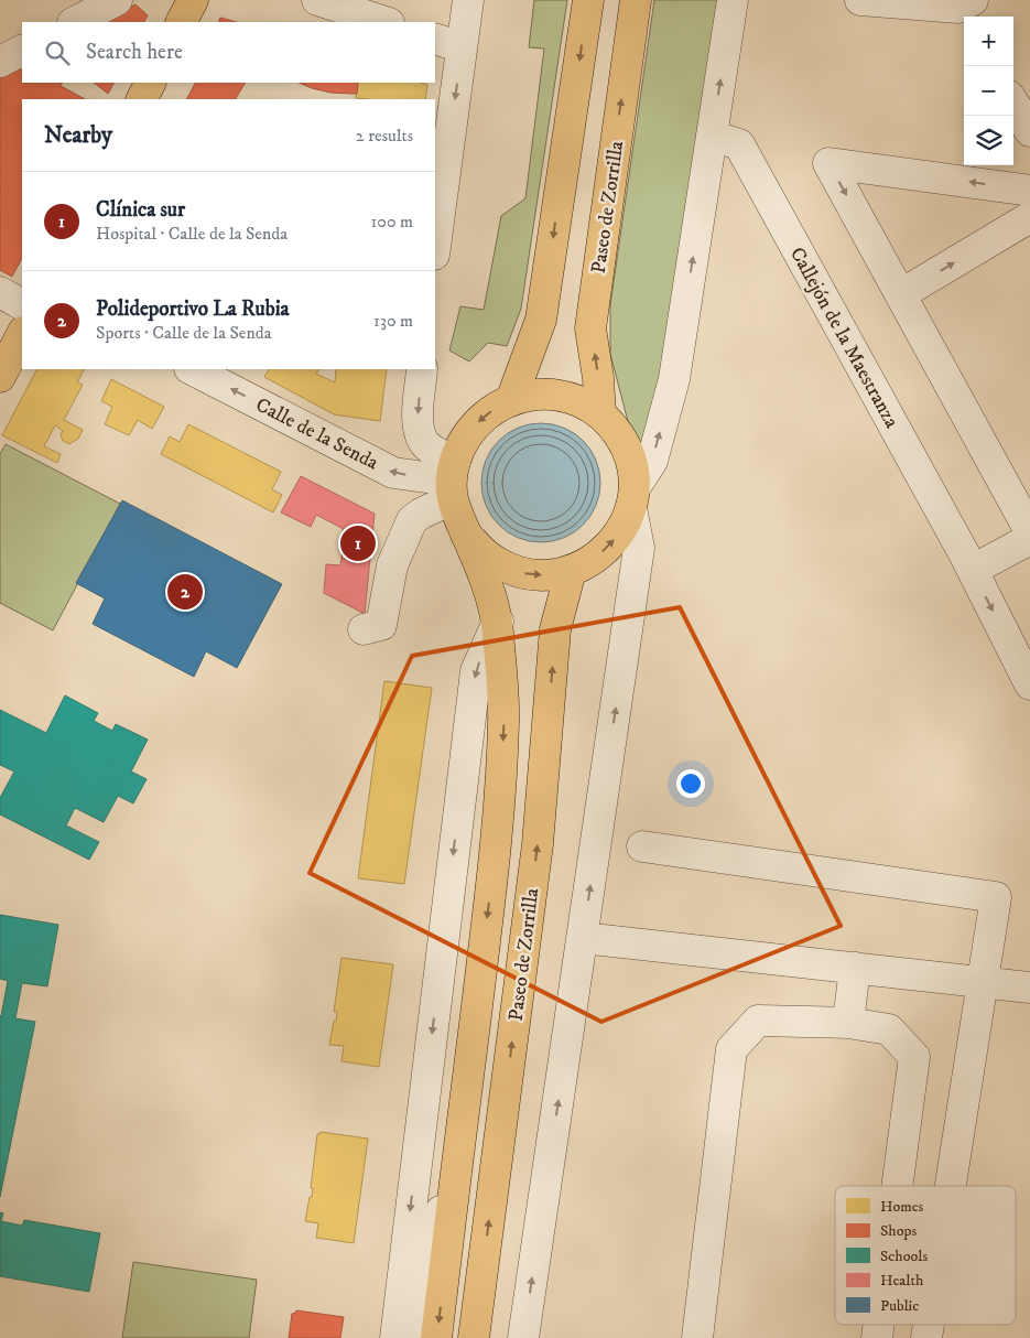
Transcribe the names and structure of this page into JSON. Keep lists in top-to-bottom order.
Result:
{
  "streets": {
    "main road": ["Paseo de Zorrilla"],
    "street": ["Callejón de la Maestranza", "Calle de la Senda"]
  },
  "crossings": [
    ["Paseo de Zorrilla", "Calle de la Senda"]
  ],
  "one_way": ["Calle de la Senda"],
  "legend": [
    "Homes",
    "Shops",
    "Schools",
    "Health",
    "Public"
  ],
  "page": {
    "map_buttons": ["+", "−"],
    "search": "Search here",
    "heading": ["Nearby", "2 results"],
    "list": [
      {
        "mark": "1",
        "name": "Clínica sur",
        "note": "Hospital · Calle de la Senda",
        "value": "100 m"
      },
      {
        "mark": "2",
        "name": "Polideportivo La Rubia",
        "note": "Sports · Calle de la Senda",
        "value": "130 m"
      }
    ],
    "pins": ["1", "2"]
  }
}
